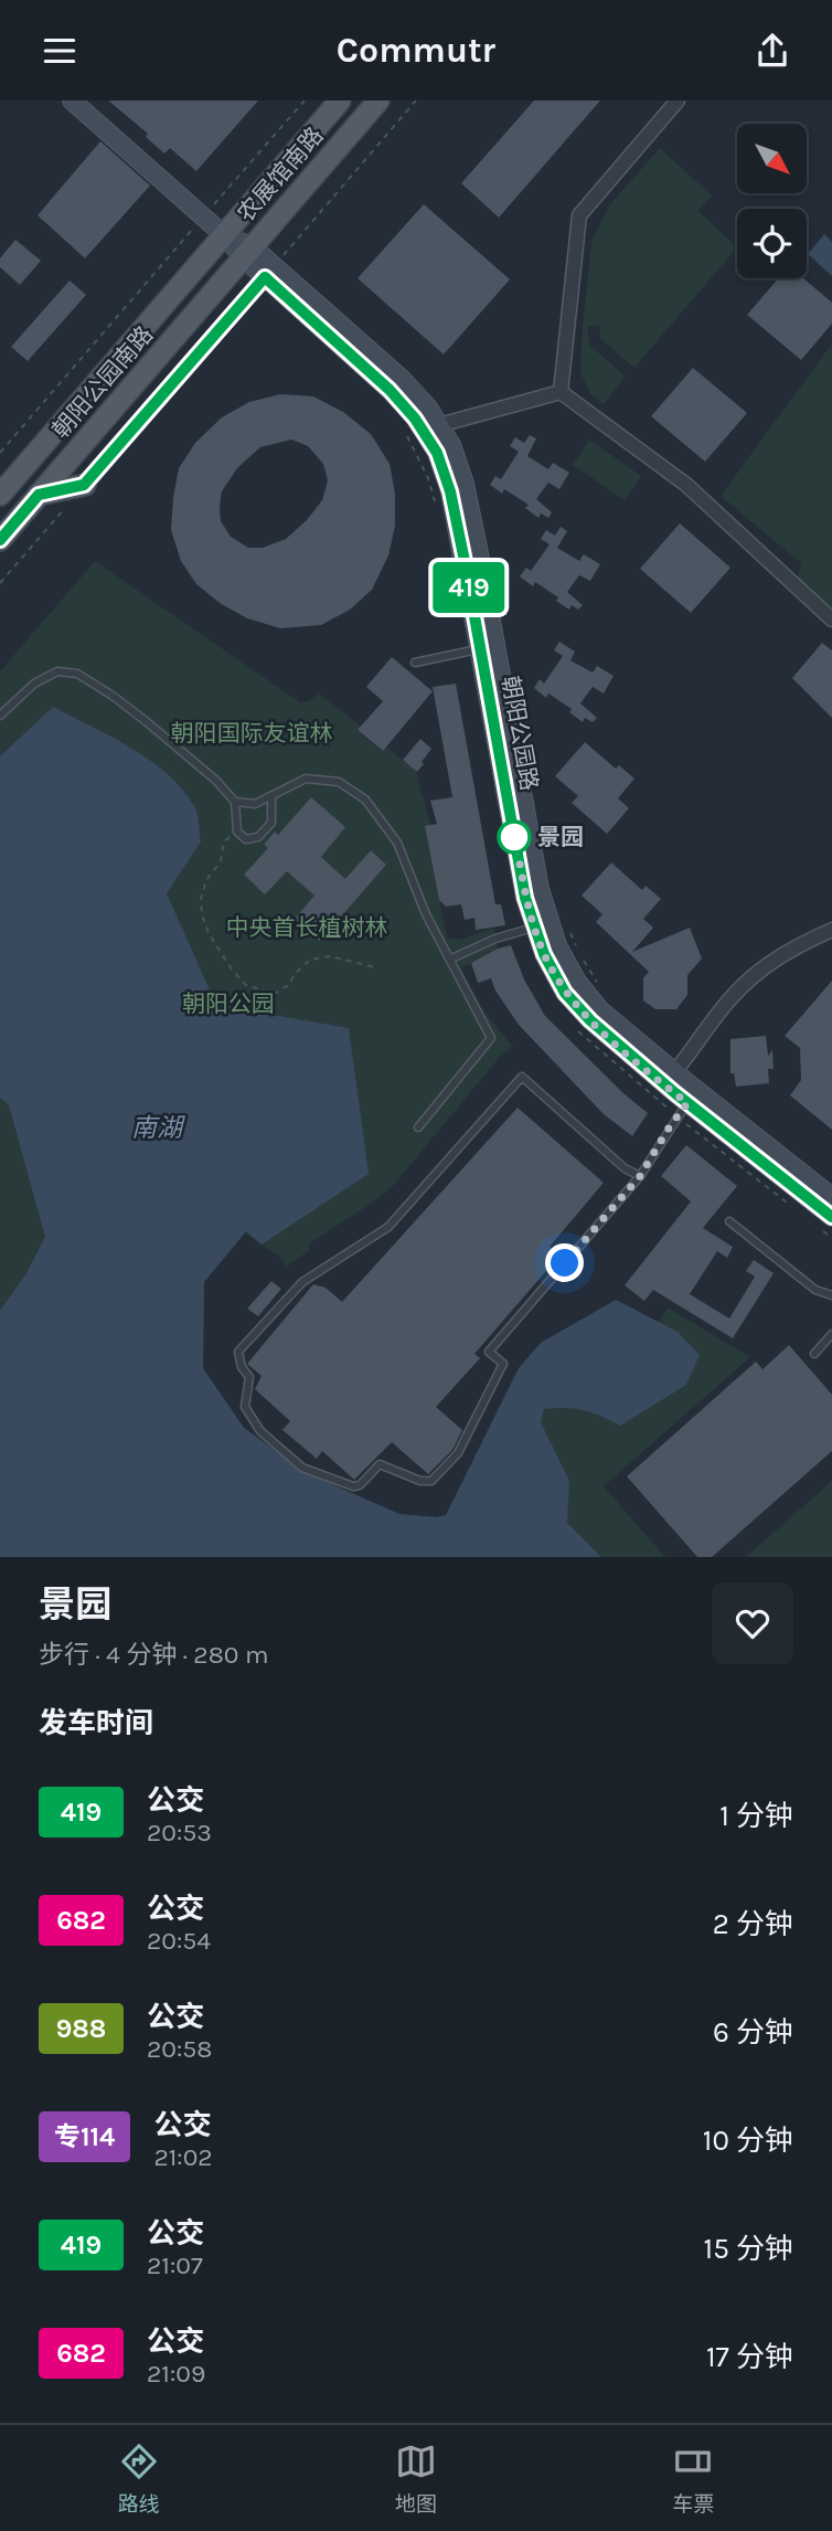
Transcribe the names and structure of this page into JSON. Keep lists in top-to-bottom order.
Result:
{
  "streets": {
    "main road": ["农展馆南路", "朝阳公园南路", "朝阳公园路"]
  },
  "crossings": [
    ["农展馆南路", "朝阳公园南路"],
    ["农展馆南路", "朝阳公园路"],
    ["朝阳公园南路", "朝阳公园路"]
  ],
  "water": ["南湖"],
  "parks": ["朝阳国际友谊林", "中央首长植树林", "朝阳公园"],
  "places": ["景园"],
  "lines": ["bus line 419"],
  "north": "bottom right",
  "page": {
    "header": "Commutr",
    "on_map": "419",
    "heading": [
      ["景园", "步行 · 4 分钟 · 280 m"],
      "发车时间"
    ],
    "list": [
      {
        "mark": "419",
        "name": "公交",
        "note": "20:53",
        "value": "1 分钟"
      },
      {
        "mark": "682",
        "name": "公交",
        "note": "20:54",
        "value": "2 分钟"
      },
      {
        "mark": "988",
        "name": "公交",
        "note": "20:58",
        "value": "6 分钟"
      },
      {
        "mark": "专114",
        "name": "公交",
        "note": "21:02",
        "value": "10 分钟"
      },
      {
        "mark": "419",
        "name": "公交",
        "note": "21:07",
        "value": "15 分钟"
      },
      {
        "mark": "682",
        "name": "公交",
        "note": "21:09",
        "value": "17 分钟"
      }
    ],
    "tabs": ["路线", "地图", "车票"]
  }
}
